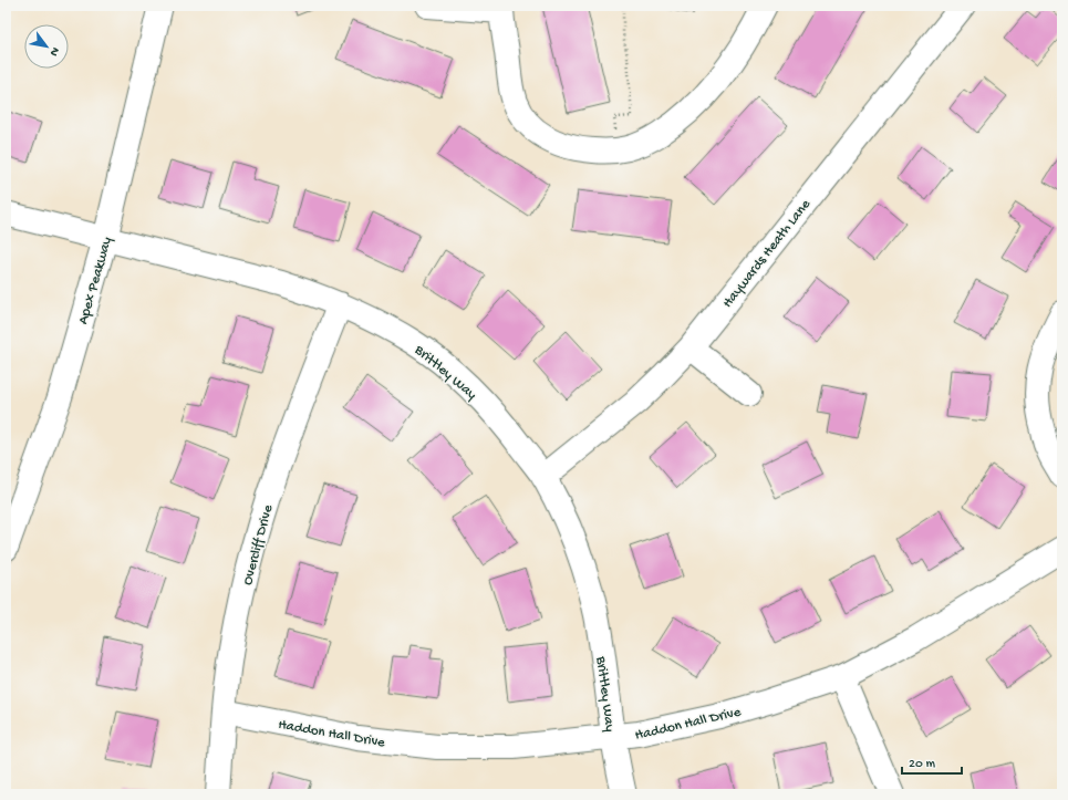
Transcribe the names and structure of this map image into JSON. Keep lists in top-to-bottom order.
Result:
{
  "streets": {
    "street": [
      "Haywards Heath Lane",
      "Apex Peakway",
      "Brittley Way",
      "Overcliff Drive",
      "Haddon Hall Drive"
    ]
  },
  "crossings": [
    ["Haywards Heath Lane", "Brittley Way"],
    ["Apex Peakway", "Brittley Way"],
    ["Brittley Way", "Overcliff Drive"],
    ["Brittley Way", "Haddon Hall Drive"],
    ["Overcliff Drive", "Haddon Hall Drive"]
  ],
  "scale_bar": "20 m",
  "north": "bottom right"
}
